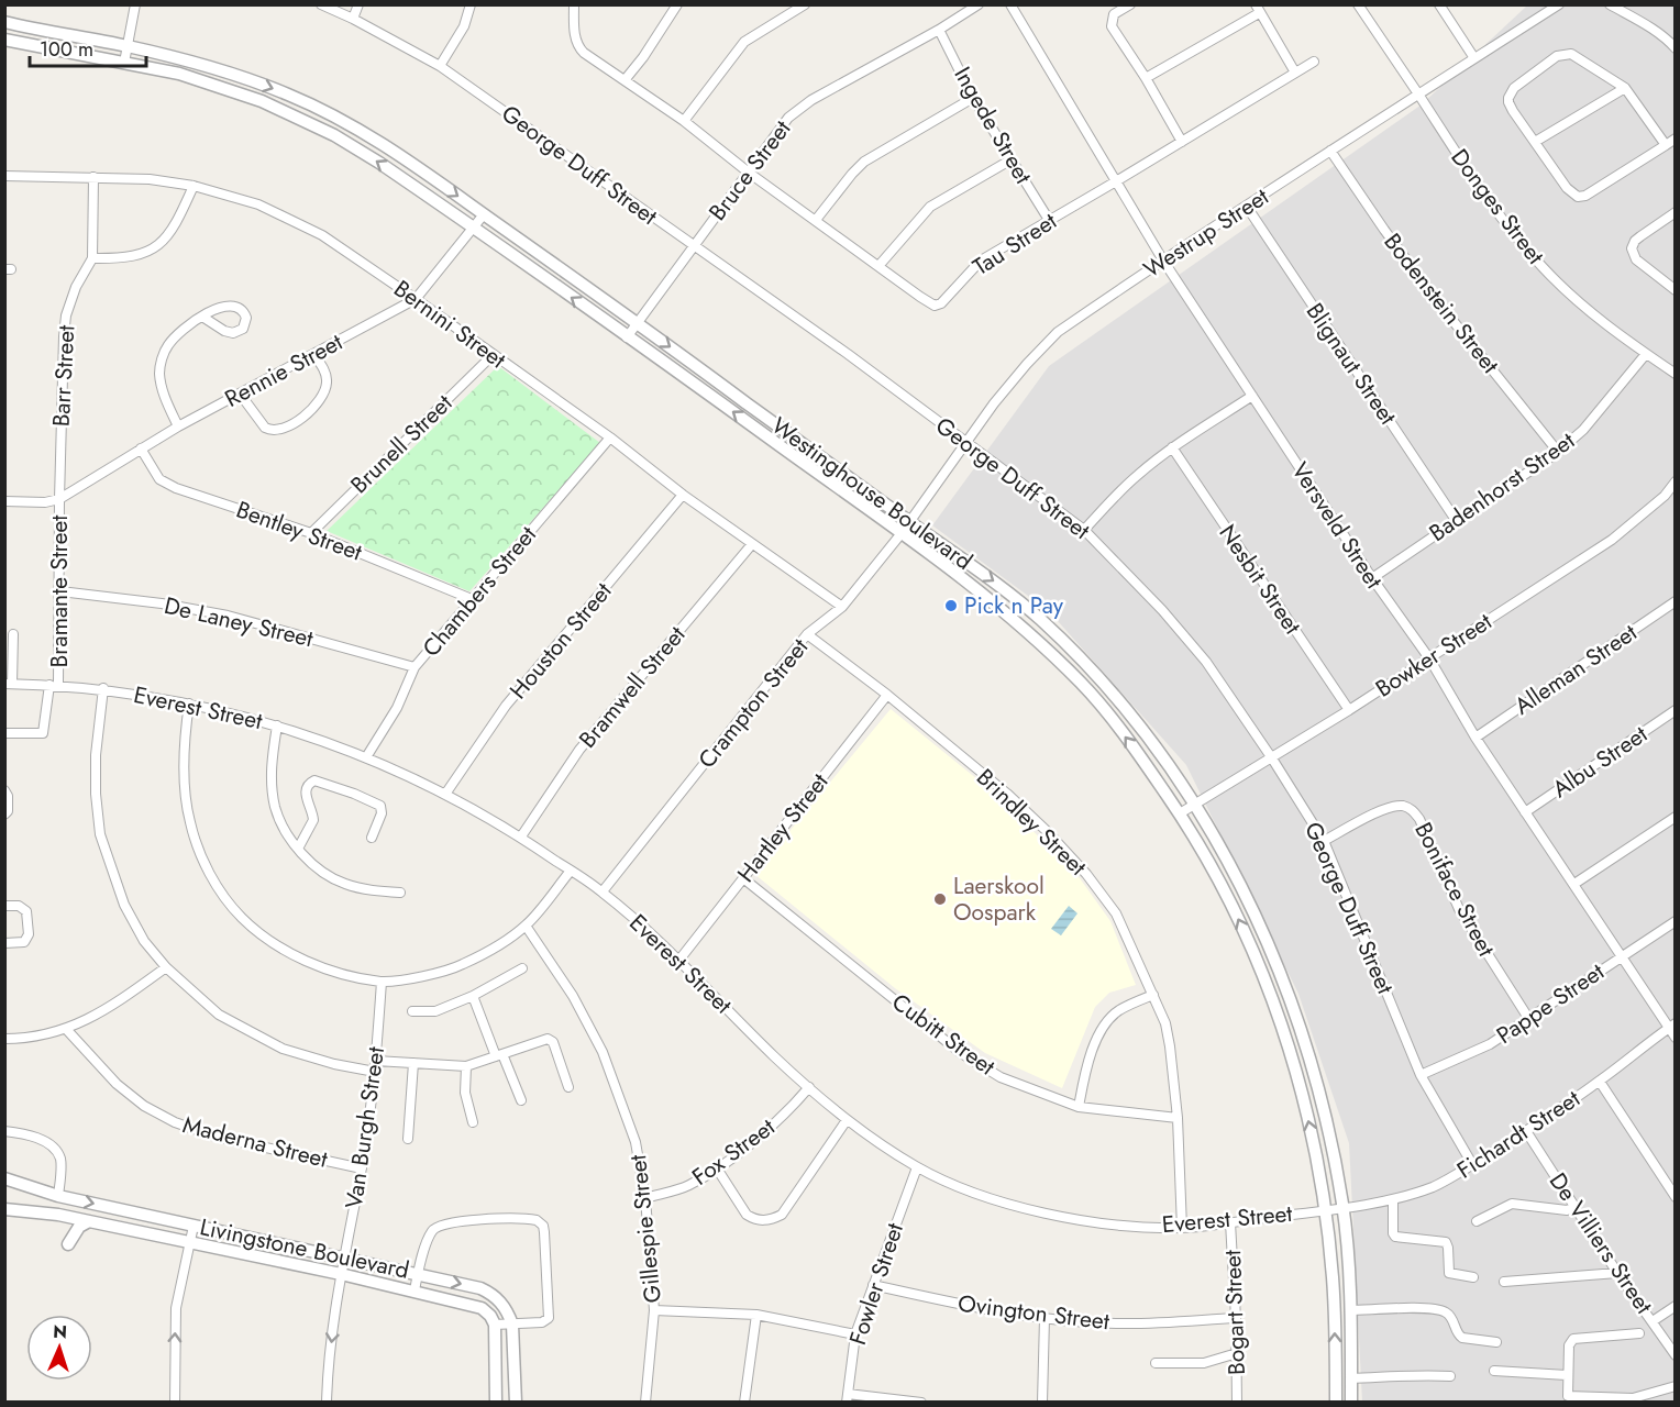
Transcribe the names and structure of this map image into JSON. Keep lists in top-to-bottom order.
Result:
{
  "streets": {
    "street": [
      "Ingede Street",
      "George Duff Street",
      "Bruce Street",
      "Donges Street",
      "Westrup Street",
      "Tau Street",
      "Bodenstein Street",
      "Bernini Street",
      "Blignaut Street",
      "Rennie Street",
      "Barr Street",
      "Brunell Street",
      "Badenhorst Street",
      "Westinghouse Boulevard",
      "Versveld Street",
      "Bentley Street",
      "Nesbit Street",
      "Bramante Street",
      "Chambers Street",
      "De Laney Street",
      "Houston Street",
      "Bowker Street",
      "Alleman Street",
      "Bramwell Street",
      "Crampton Street",
      "Everest Street",
      "Albu Street",
      "Brindley Street",
      "Hartley Street",
      "Boniface Street",
      "Pappe Street",
      "Cubitt Street",
      "Van Burgh Street",
      "Fichardt Street",
      "Maderna Street",
      "Fox Street",
      "Gillespie Street",
      "De Villiers Street",
      "Livingstone Boulevard",
      "Fowler Street",
      "Ovington Street",
      "Bogart Street"
    ]
  },
  "crossings": [
    ["Ingede Street", "Bruce Street"],
    ["Ingede Street", "Tau Street"],
    ["George Duff Street", "Bruce Street"],
    ["George Duff Street", "Westrup Street"],
    ["George Duff Street", "Bowker Street"],
    ["George Duff Street", "Boniface Street"],
    ["George Duff Street", "Pappe Street"],
    ["George Duff Street", "Fichardt Street"],
    ["Bruce Street", "Tau Street"],
    ["Bruce Street", "Westinghouse Boulevard"],
    ["Donges Street", "Westrup Street"],
    ["Donges Street", "Badenhorst Street"],
    ["Westrup Street", "Bodenstein Street"],
    ["Westrup Street", "Blignaut Street"],
    ["Westrup Street", "Westinghouse Boulevard"],
    ["Westrup Street", "Versveld Street"],
    ["Westrup Street", "Crampton Street"],
    ["Tau Street", "Versveld Street"],
    ["Bodenstein Street", "Badenhorst Street"],
    ["Bernini Street", "Rennie Street"],
    ["Bernini Street", "Barr Street"],
    ["Bernini Street", "Brunell Street"],
    ["Bernini Street", "Chambers Street"],
    ["Bernini Street", "Houston Street"],
    ["Bernini Street", "Bramwell Street"],
    ["Bernini Street", "Crampton Street"],
    ["Blignaut Street", "Badenhorst Street"],
    ["Rennie Street", "Barr Street"],
    ["Rennie Street", "Westinghouse Boulevard"],
    ["Rennie Street", "Bentley Street"],
    ["Rennie Street", "Bramante Street"],
    ["Barr Street", "Bramante Street"],
    ["Brunell Street", "Bentley Street"],
    ["Badenhorst Street", "Versveld Street"],
    ["Westinghouse Boulevard", "Bowker Street"],
    ["Westinghouse Boulevard", "Crampton Street"],
    ["Westinghouse Boulevard", "Everest Street"],
    ["Westinghouse Boulevard", "Fichardt Street"],
    ["Versveld Street", "Bowker Street"],
    ["Versveld Street", "Alleman Street"],
    ["Versveld Street", "Albu Street"],
    ["Versveld Street", "Pappe Street"],
    ["Versveld Street", "Fichardt Street"],
    ["Bentley Street", "Chambers Street"],
    ["Nesbit Street", "Bowker Street"],
    ["Bramante Street", "De Laney Street"],
    ["Bramante Street", "Everest Street"],
    ["Chambers Street", "De Laney Street"],
    ["Chambers Street", "Everest Street"],
    ["Houston Street", "Everest Street"],
    ["Bramwell Street", "Everest Street"],
    ["Crampton Street", "Everest Street"],
    ["Crampton Street", "Brindley Street"],
    ["Everest Street", "Brindley Street"],
    ["Everest Street", "Hartley Street"],
    ["Everest Street", "Fichardt Street"],
    ["Everest Street", "Fox Street"],
    ["Everest Street", "Fowler Street"],
    ["Everest Street", "Bogart Street"],
    ["Brindley Street", "Hartley Street"],
    ["Brindley Street", "Cubitt Street"],
    ["Hartley Street", "Cubitt Street"],
    ["Boniface Street", "Pappe Street"],
    ["Van Burgh Street", "Maderna Street"],
    ["Van Burgh Street", "Livingstone Boulevard"],
    ["Fichardt Street", "De Villiers Street"],
    ["Fox Street", "Gillespie Street"],
    ["Fowler Street", "Ovington Street"],
    ["Ovington Street", "Bogart Street"]
  ],
  "places": ["Pick n Pay", "Laerskool Oospark"],
  "scale_bar": "100 m",
  "north": "top"
}
